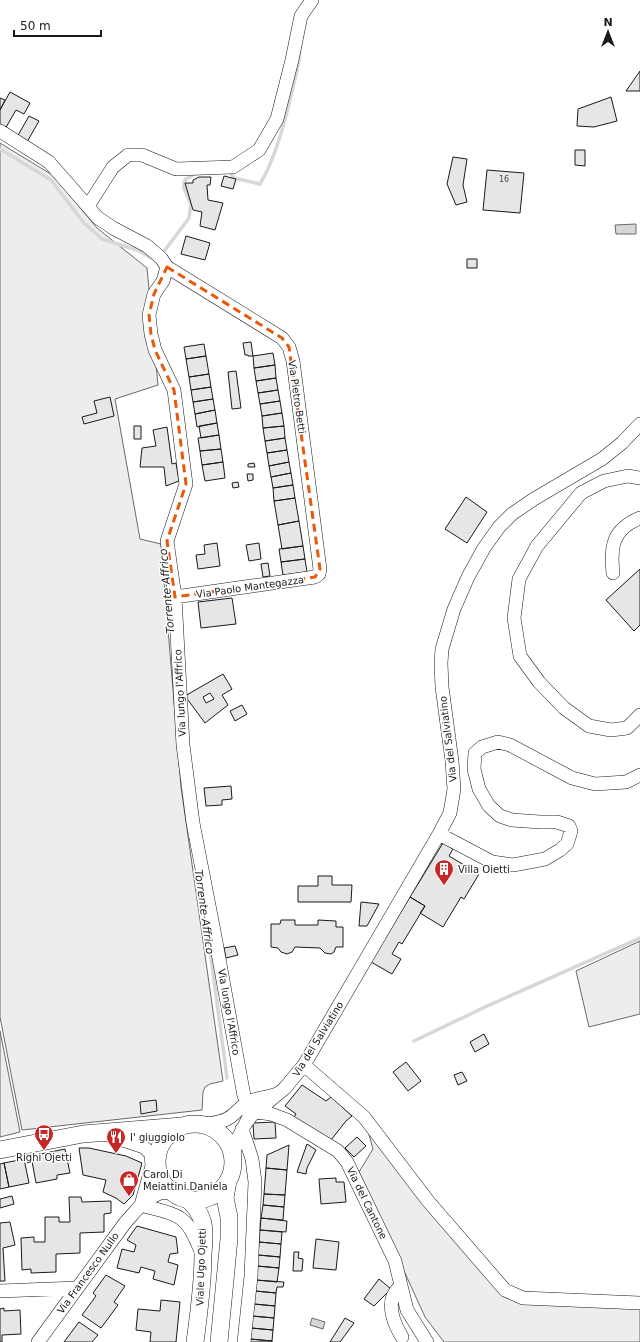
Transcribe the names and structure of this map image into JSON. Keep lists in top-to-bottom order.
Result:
{
  "streets": {
    "main road": ["Viale Ugo Ojetti"],
    "street": [
      "Via Pietro Betti",
      "Via Paolo Mantegazza",
      "Via lungo l'Affrico",
      "Via del Salviatino",
      "Via del Cantone",
      "Via Francesco Nullo"
    ]
  },
  "crossings": [
    ["Via Pietro Betti", "Via Paolo Mantegazza"],
    ["Via Pietro Betti", "Via lungo l'Affrico"],
    ["Via Paolo Mantegazza", "Via lungo l'Affrico"],
    ["Via lungo l'Affrico", "Via del Salviatino"],
    ["Via lungo l'Affrico", "Via del Cantone"],
    ["Via del Salviatino", "Via del Cantone"],
    ["Viale Ugo Ojetti", "Via Francesco Nullo"]
  ],
  "water": ["Torrente Affrico"],
  "places": {
    "building": ["Villa Oietti"],
    "bus stop": ["Righi Ojetti"],
    "restaurant": ["I' giuggiolo"],
    "shop": ["Carol Di Meiattini Daniela"]
  },
  "house_numbers": ["16"],
  "scale_bar": "50 m",
  "north": "top"
}
